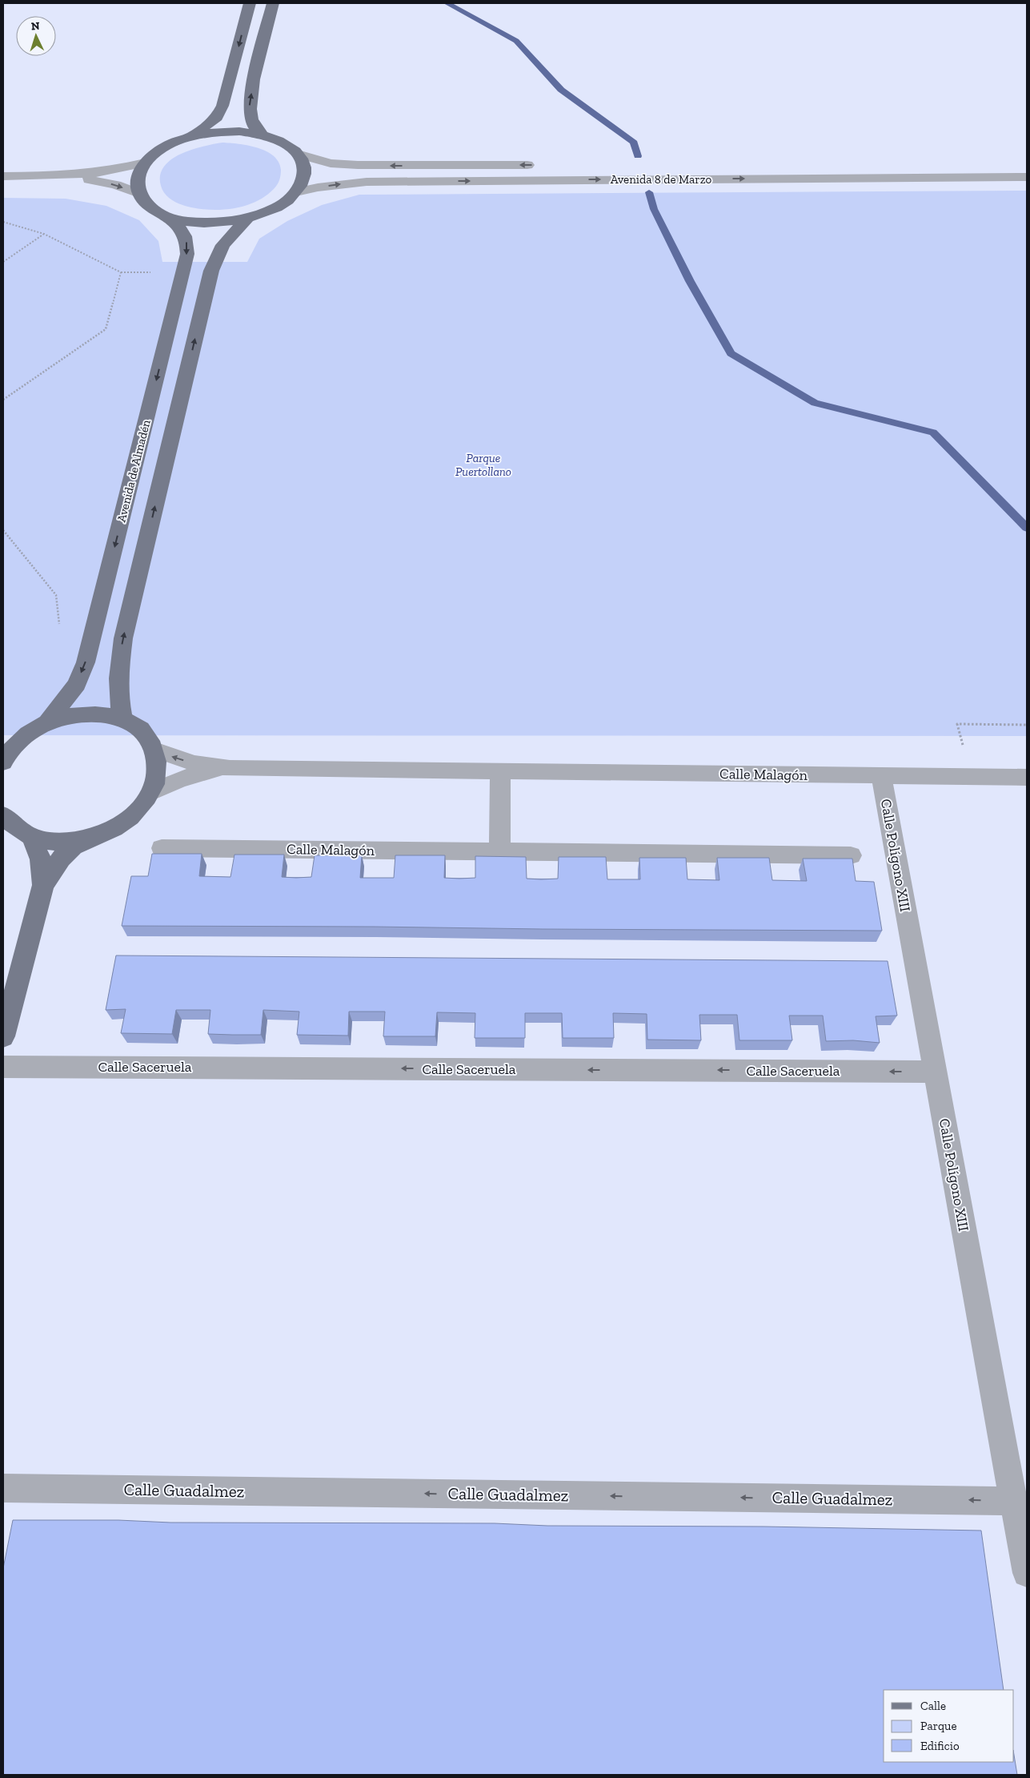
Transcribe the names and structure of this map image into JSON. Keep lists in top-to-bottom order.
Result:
{
  "streets": {
    "main road": ["Avenida de Almadén"],
    "street": [
      "Avenida 8 de Marzo",
      "Calle Malagón",
      "Calle Polígono XIII",
      "Calle Saceruela",
      "Calle Guadalmez"
    ]
  },
  "crossings": [
    ["Avenida 8 de Marzo", "Avenida de Almadén"],
    ["Avenida de Almadén", "Calle Malagón"],
    ["Calle Malagón", "Calle Polígono XIII"],
    ["Calle Polígono XIII", "Calle Saceruela"],
    ["Calle Polígono XIII", "Calle Guadalmez"]
  ],
  "one_way": ["Calle Saceruela", "Calle Guadalmez"],
  "parks": ["Parque Puertollano"],
  "legend": ["Calle", "Parque", "Edificio"],
  "north": "top"
}
